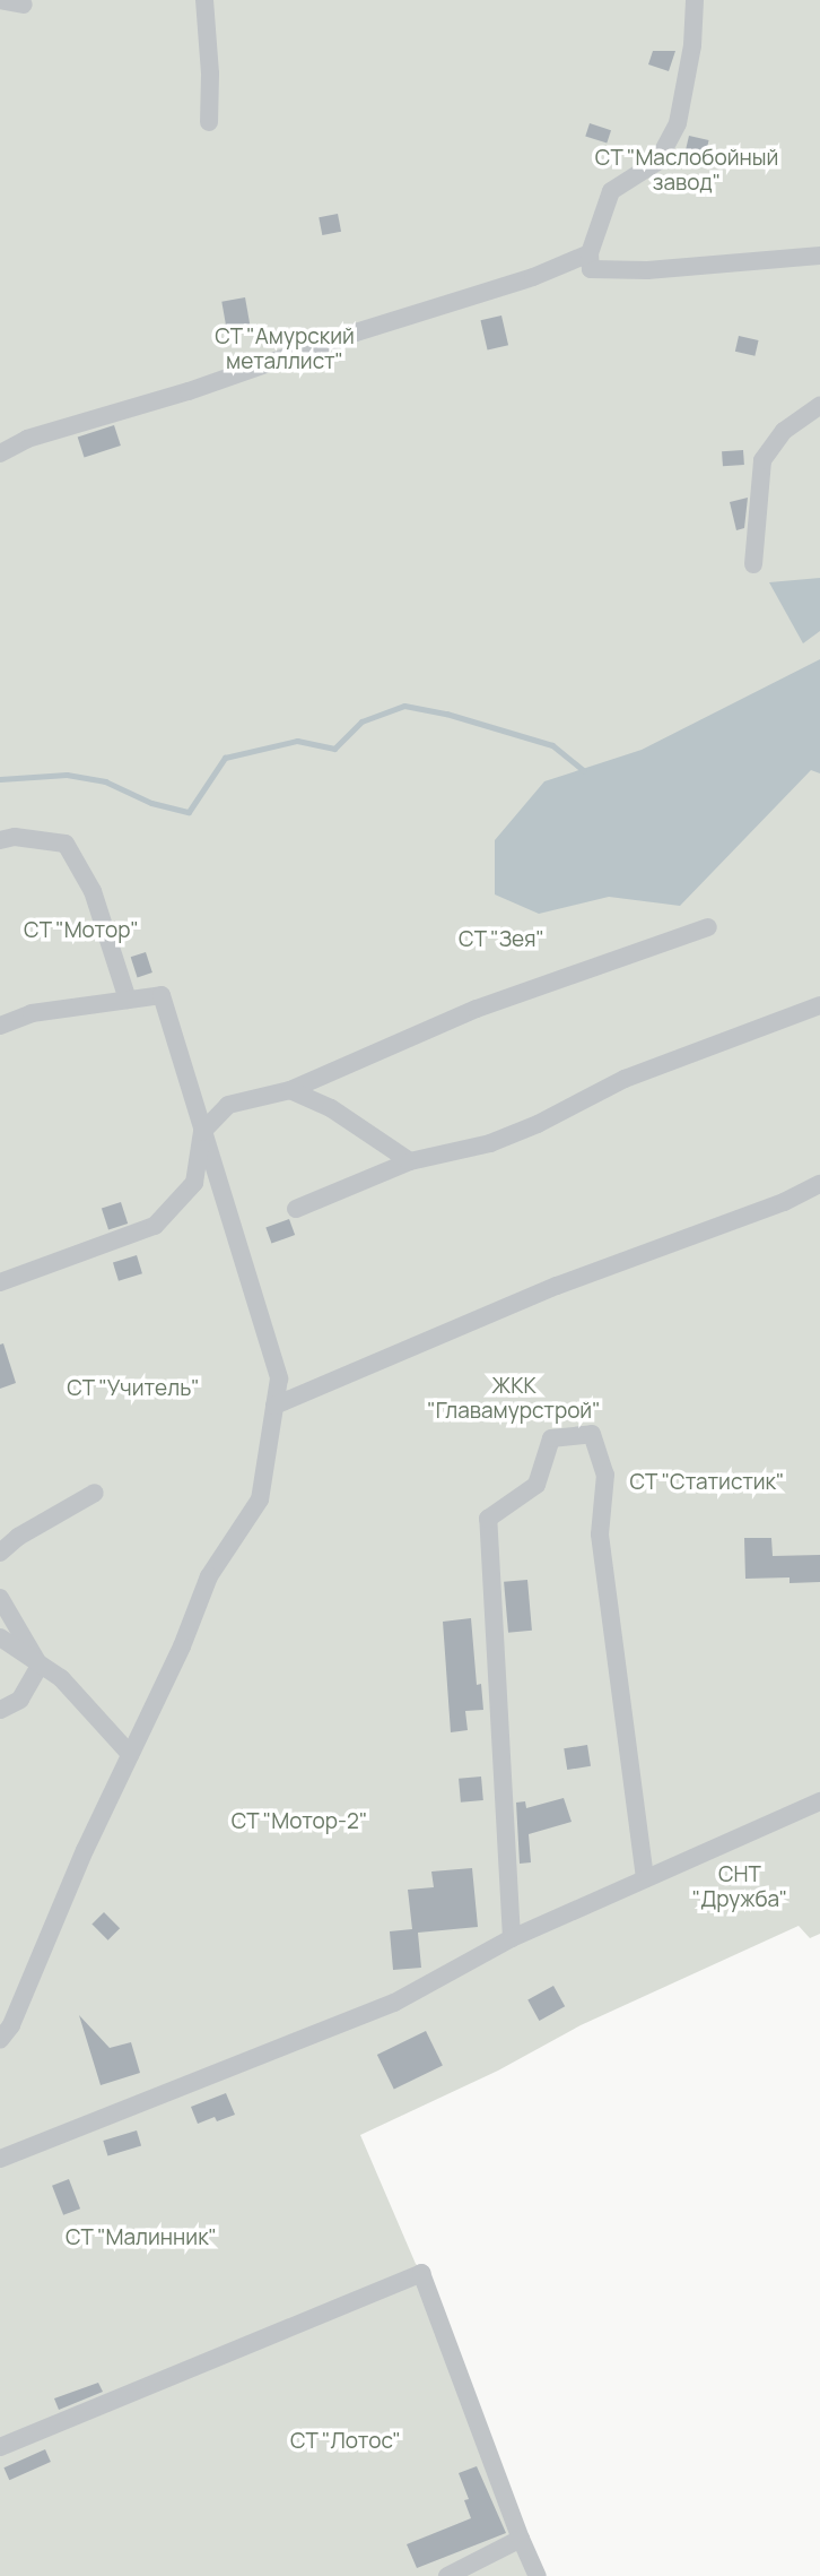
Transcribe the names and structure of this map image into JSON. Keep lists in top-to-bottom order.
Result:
{
  "parks": [
    "СТ \"Маслобойный завод\"",
    "СТ \"Амурский металлист\"",
    "СТ \"Мотор\"",
    "СТ \"Зея\"",
    "ЖКК \"Главамурстрой\"",
    "СТ \"Учитель\"",
    "СТ \"Статистик\"",
    "СТ \"Мотор-2\"",
    "СНТ \"Дружба\"",
    "СТ \"Малинник\"",
    "СТ \"Лотос\""
  ]
}
